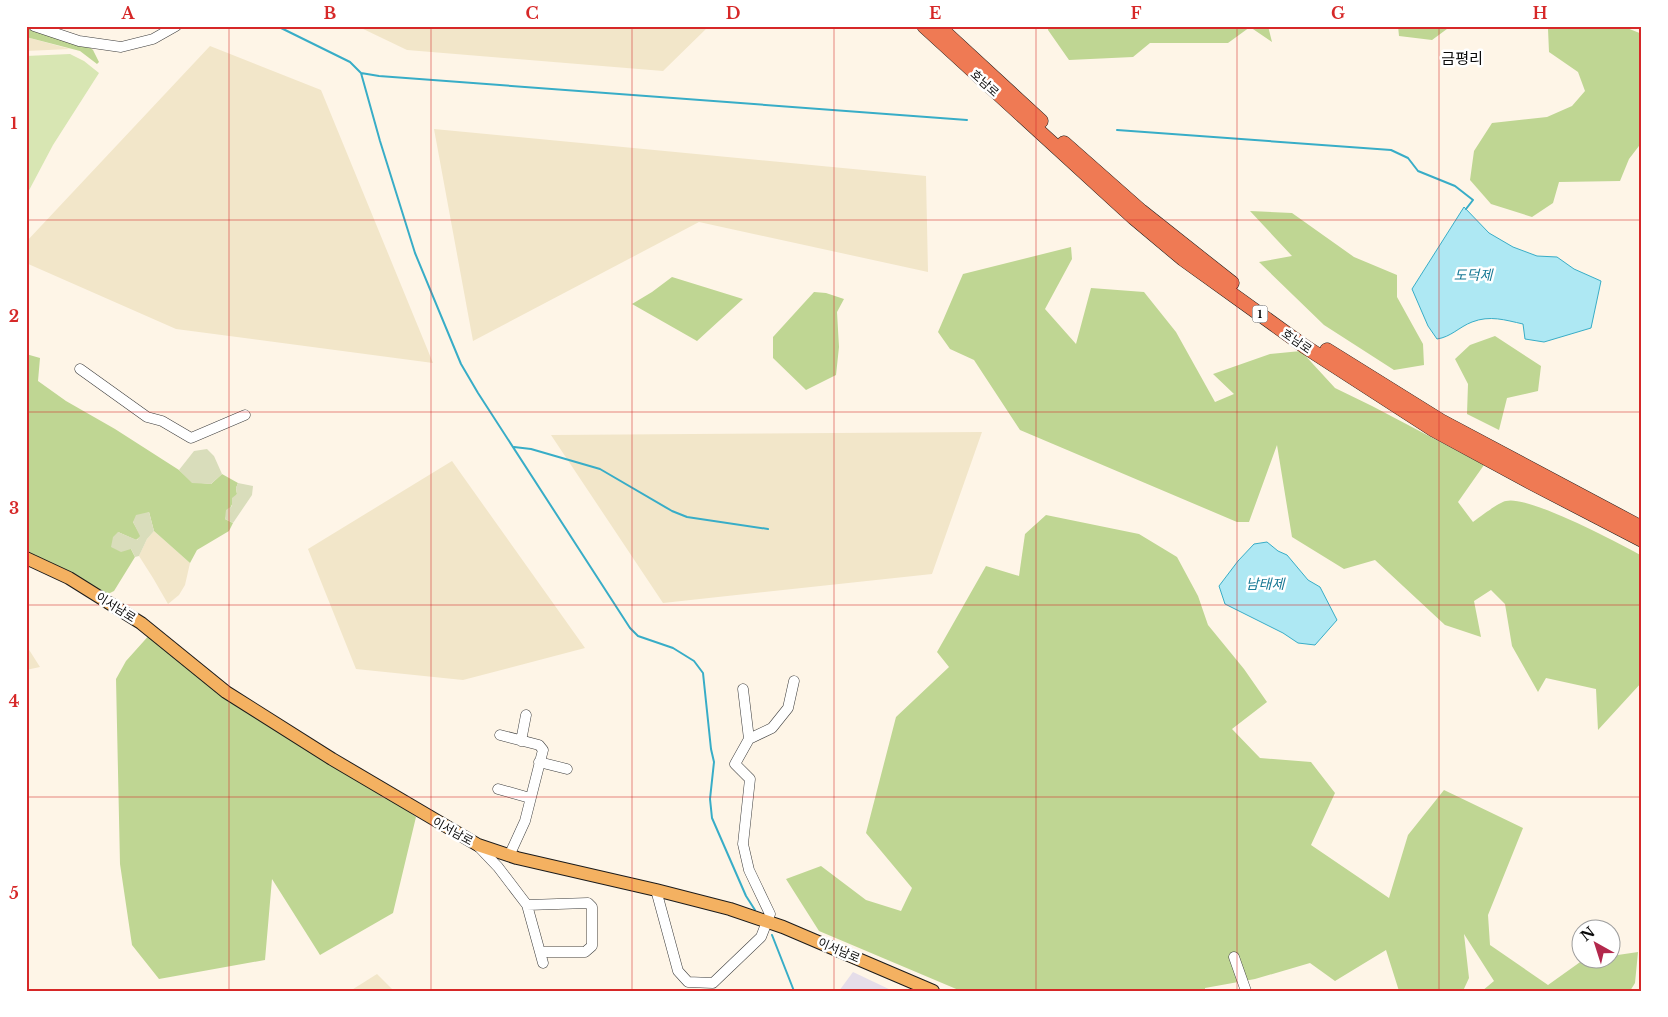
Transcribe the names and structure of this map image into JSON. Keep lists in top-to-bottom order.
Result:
{
  "streets": {
    "highway": ["호남로", "1"],
    "main road": ["이서남로"]
  },
  "districts": ["금평리"],
  "water": ["도덕제", "남태제"],
  "north": "top left",
  "grid": {
    "columns": [
      "A",
      "B",
      "C",
      "D",
      "E",
      "F",
      "G",
      "H"
    ],
    "rows": [
      "1",
      "2",
      "3",
      "4",
      "5"
    ]
  }
}
